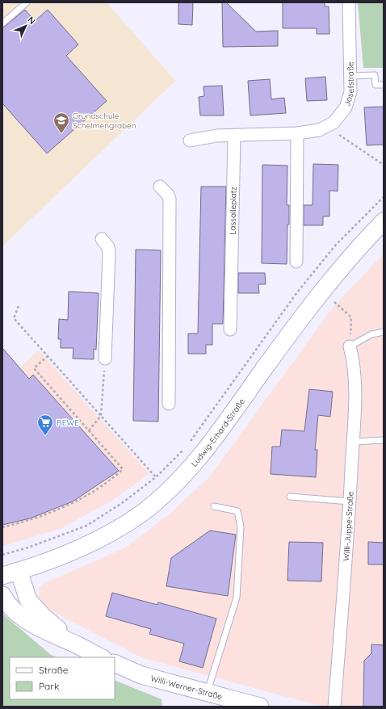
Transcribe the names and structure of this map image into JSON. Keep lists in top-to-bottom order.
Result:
{
  "streets": {
    "main road": ["Ludwig-Erhard-Straße", "Willi-Werner-Straße"],
    "street": ["Josefstraße", "Lassalleplatz", "Willi-Juppe-Straße"]
  },
  "crossings": [
    ["Josefstraße", "Lassalleplatz"]
  ],
  "places": {
    "school or university": ["Grundschule Schelmengraben"],
    "supermarket": ["REWE"]
  },
  "legend": ["Straße", "Park"],
  "north": "top right"
}
